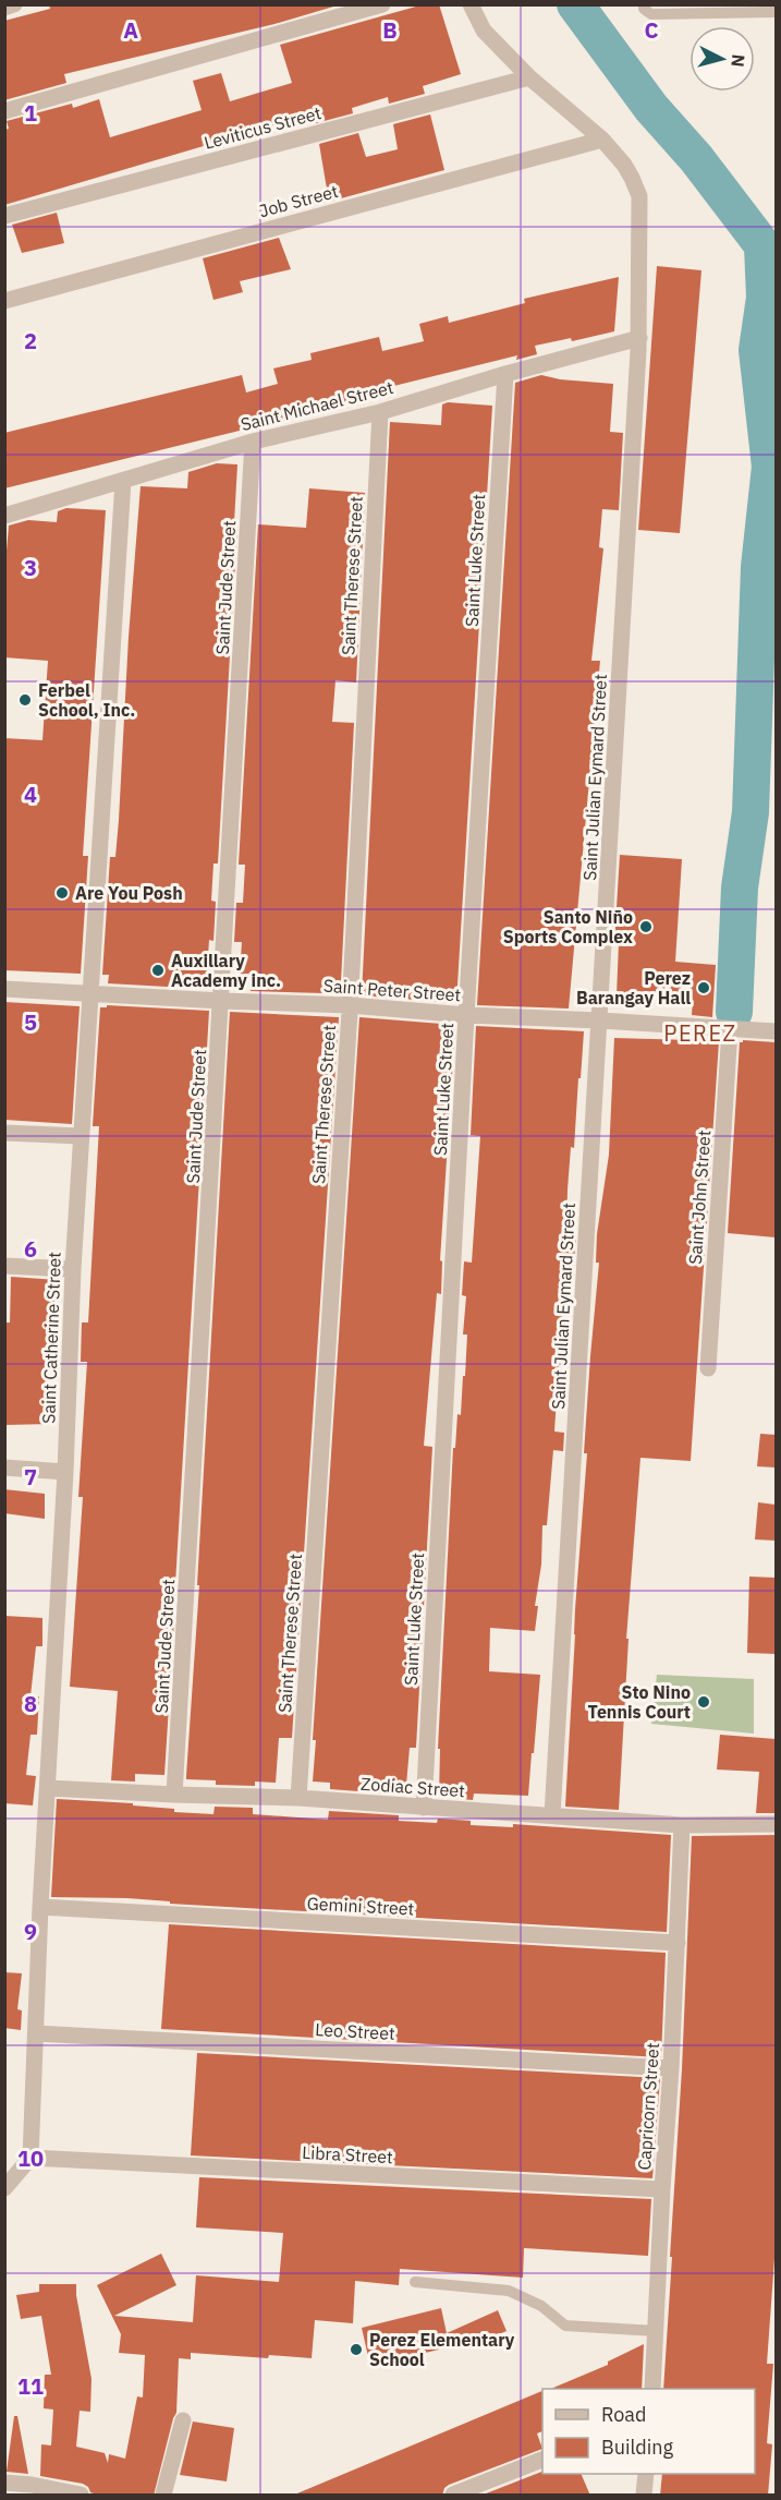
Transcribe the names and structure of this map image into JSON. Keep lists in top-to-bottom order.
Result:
{
  "streets": {
    "street": [
      "Leviticus Street",
      "Job Street",
      "Saint Michael Street",
      "Saint Luke Street",
      "Saint Therese Street",
      "Saint Jude Street",
      "Saint Julian Eymard Street",
      "Saint Peter Street",
      "Saint John Street",
      "Saint Catherine Street",
      "Zodiac Street",
      "Gemini Street",
      "Leo Street",
      "Capricorn Street",
      "Libra Street"
    ]
  },
  "crossings": [
    ["Leviticus Street", "Saint Julian Eymard Street"],
    ["Job Street", "Saint Julian Eymard Street"],
    ["Saint Michael Street", "Saint Luke Street"],
    ["Saint Michael Street", "Saint Therese Street"],
    ["Saint Michael Street", "Saint Jude Street"],
    ["Saint Michael Street", "Saint Julian Eymard Street"],
    ["Saint Michael Street", "Saint Catherine Street"],
    ["Saint Luke Street", "Saint Peter Street"],
    ["Saint Luke Street", "Zodiac Street"],
    ["Saint Therese Street", "Saint Peter Street"],
    ["Saint Therese Street", "Zodiac Street"],
    ["Saint Jude Street", "Saint Peter Street"],
    ["Saint Jude Street", "Zodiac Street"],
    ["Saint Julian Eymard Street", "Saint Peter Street"],
    ["Saint Julian Eymard Street", "Zodiac Street"],
    ["Saint Peter Street", "Saint John Street"],
    ["Saint Peter Street", "Saint Catherine Street"],
    ["Saint Catherine Street", "Zodiac Street"],
    ["Saint Catherine Street", "Gemini Street"],
    ["Saint Catherine Street", "Leo Street"],
    ["Saint Catherine Street", "Libra Street"],
    ["Zodiac Street", "Capricorn Street"],
    ["Gemini Street", "Capricorn Street"],
    ["Leo Street", "Capricorn Street"],
    ["Capricorn Street", "Libra Street"]
  ],
  "districts": ["PEREZ"],
  "places": [
    "Ferbel School, Inc.",
    "Are You Posh",
    "Santo Niño Sports Complex",
    "Auxillary Academy inc.",
    "Perez Barangay Hall",
    "Sto Nino Tennis Court",
    "Perez Elementary School"
  ],
  "legend": ["Road", "Building"],
  "north": "right",
  "grid": {
    "columns": ["A", "B", "C"],
    "rows": [
      "1",
      "2",
      "3",
      "4",
      "5",
      "6",
      "7",
      "8",
      "9",
      "10",
      "11"
    ]
  }
}
